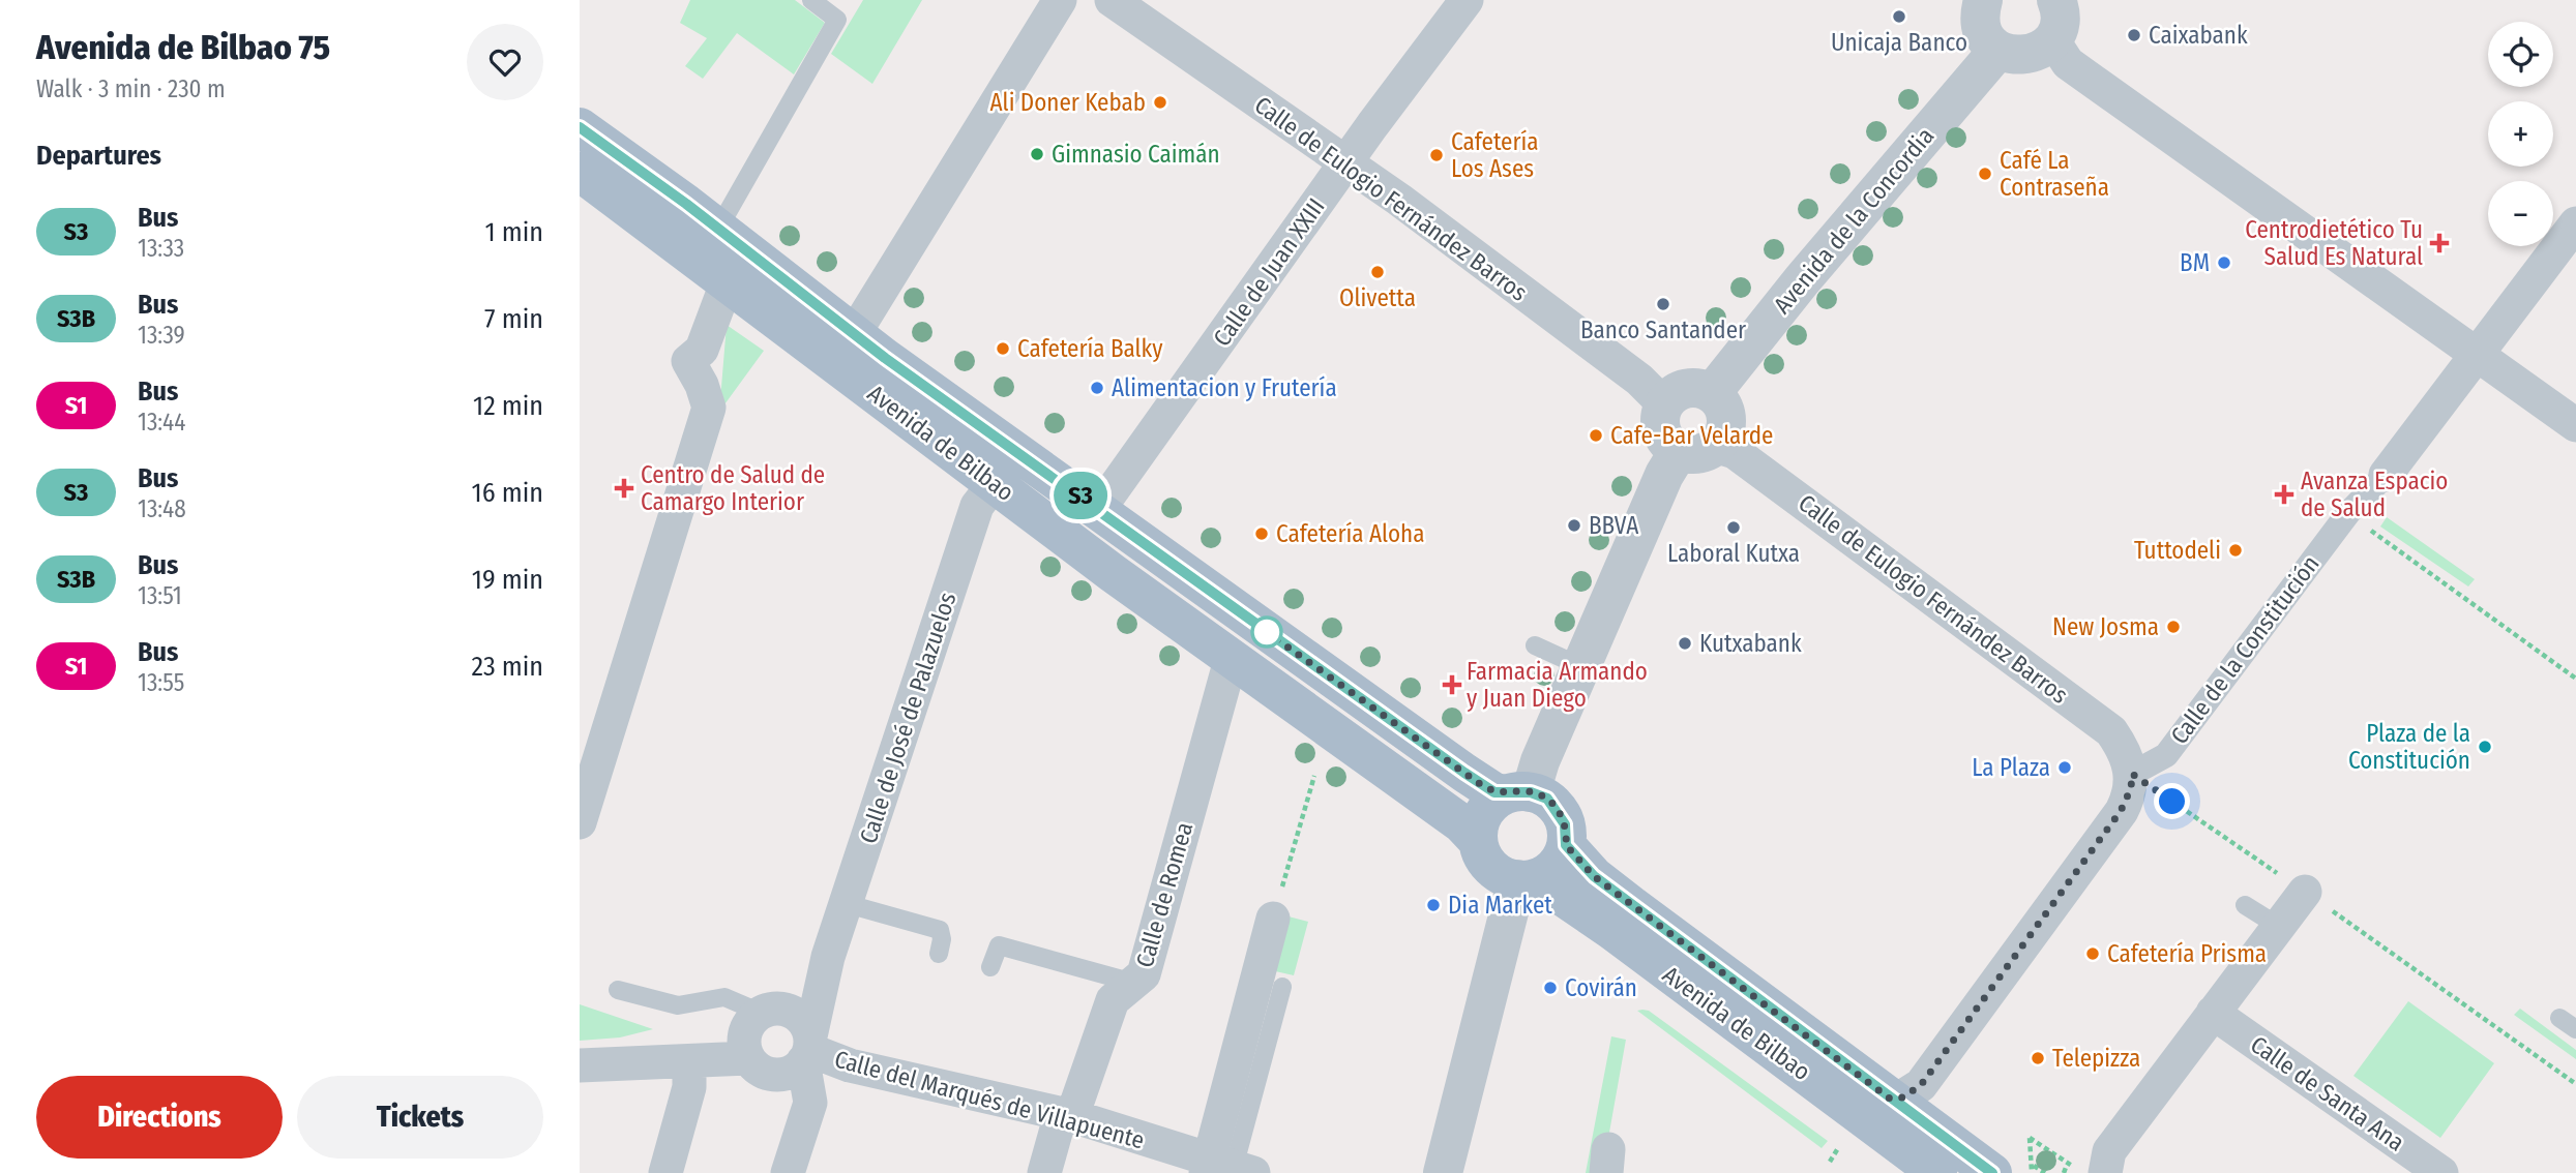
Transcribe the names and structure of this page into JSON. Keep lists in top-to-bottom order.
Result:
{
  "streets": {
    "main road": ["Avenida de Bilbao"],
    "street": [
      "Calle de Eulogio Fernández Barros",
      "Avenida de la Concordia",
      "Calle de Juan XXIII",
      "Calle de la Constitución",
      "Calle de José de Palazuelos",
      "Calle de Romea",
      "Calle de Santa Ana",
      "Calle del Marqués de Villapuente"
    ]
  },
  "crossings": [
    ["Calle de Eulogio Fernández Barros", "Avenida de la Concordia"],
    ["Calle de Eulogio Fernández Barros", "Calle de Juan XXIII"],
    ["Calle de Eulogio Fernández Barros", "Calle de la Constitución"],
    ["Calle de Juan XXIII", "Avenida de Bilbao"],
    ["Avenida de Bilbao", "Calle de José de Palazuelos"],
    ["Avenida de Bilbao", "Calle de Romea"],
    ["Calle de José de Palazuelos", "Calle del Marqués de Villapuente"],
    ["Calle de Romea", "Calle del Marqués de Villapuente"]
  ],
  "places": {
    "other": [
      "Unicaja Banco",
      "Caixabank",
      "Ali Doner Kebab",
      "Gimnasio Caimán",
      "Cafetería Los Ases",
      "Café La Contraseña",
      "BM",
      "Olivetta",
      "Banco Santander",
      "Cafetería Balky",
      "Alimentacion y Frutería",
      "Cafe-Bar Velarde",
      "BBVA",
      "Laboral Kutxa",
      "Cafetería Aloha",
      "Tuttodeli",
      "New Josma",
      "Kutxabank",
      "Plaza de la Constitución",
      "La Plaza",
      "Dia Market",
      "Cafetería Prisma",
      "Covirán",
      "Telepizza"
    ],
    "health": [
      "Centrodietético Tu Salud Es Natural",
      "Centro de Salud de Camargo Interior",
      "Avanza Espacio de Salud",
      "Farmacia Armando y Juan Diego"
    ]
  },
  "lines": ["bus line S3"],
  "page": {
    "heading": [
      ["Avenida de Bilbao 75", "Walk · 3 min · 230 m"],
      "Departures"
    ],
    "on_map": "S3",
    "map_buttons": ["+", "−"],
    "list": [
      {
        "mark": "S3",
        "name": "Bus",
        "note": "13:33",
        "value": "1 min"
      },
      {
        "mark": "S3B",
        "name": "Bus",
        "note": "13:39",
        "value": "7 min"
      },
      {
        "mark": "S1",
        "name": "Bus",
        "note": "13:44",
        "value": "12 min"
      },
      {
        "mark": "S3",
        "name": "Bus",
        "note": "13:48",
        "value": "16 min"
      },
      {
        "mark": "S3B",
        "name": "Bus",
        "note": "13:51",
        "value": "19 min"
      },
      {
        "mark": "S1",
        "name": "Bus",
        "note": "13:55",
        "value": "23 min"
      }
    ],
    "buttons": ["Directions", "Tickets"]
  }
}
